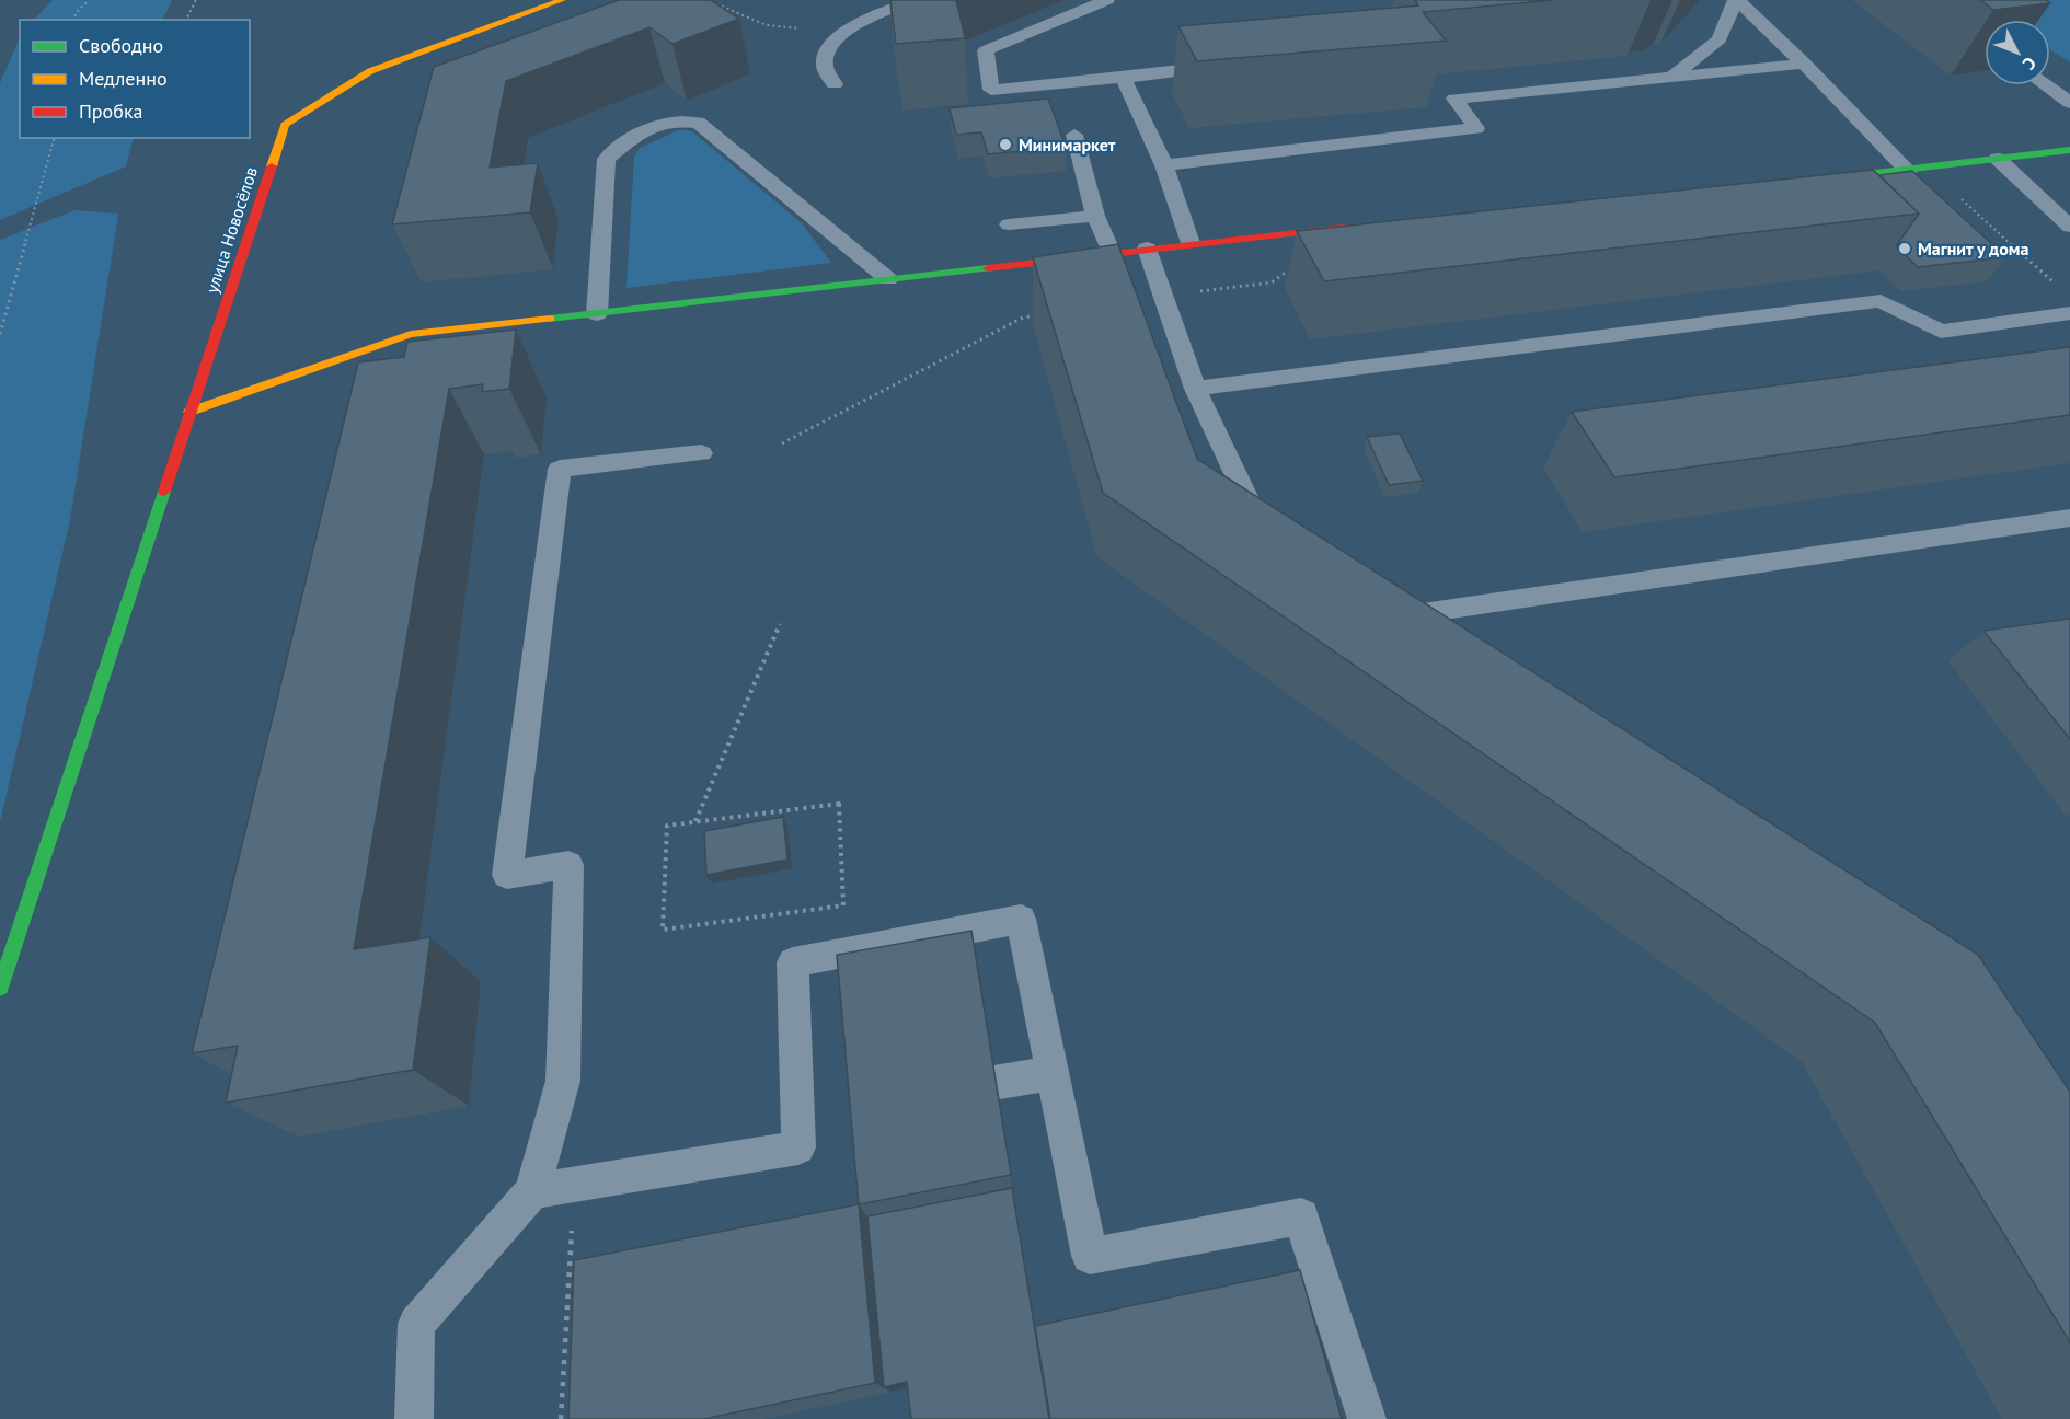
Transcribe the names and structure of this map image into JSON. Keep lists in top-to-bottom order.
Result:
{
  "streets": {
    "street": ["улица Новосёлов"]
  },
  "places": ["Минимаркет", "Магнит у дома"],
  "legend": ["Свободно", "Медленно", "Пробка"],
  "north": "bottom right"
}
